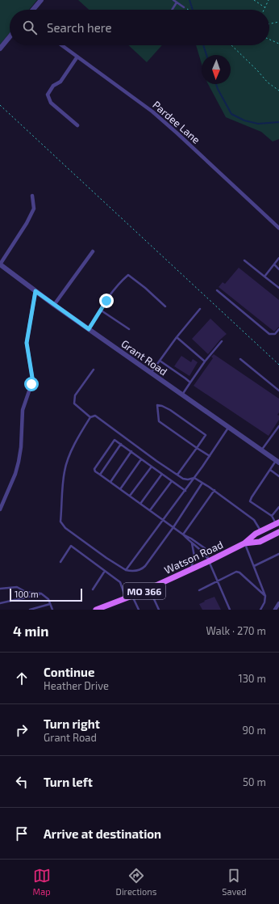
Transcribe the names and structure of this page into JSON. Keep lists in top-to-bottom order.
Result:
{
  "streets": {
    "main road": ["Watson Road", "MO 366"],
    "street": ["Pardee Lane", "Grant Road"]
  },
  "scale_bar": "100 m",
  "north": "bottom",
  "page": {
    "search": "Search here",
    "scale": "100 m",
    "heading": ["4 min", "Walk · 270 m"],
    "list": [
      ["Continue", "Heather Drive", "130 m"],
      ["Turn right", "Grant Road", "90 m"],
      ["Turn left", "50 m"],
      "Arrive at destination"
    ],
    "nav": ["Map", "Directions", "Saved"]
  }
}
